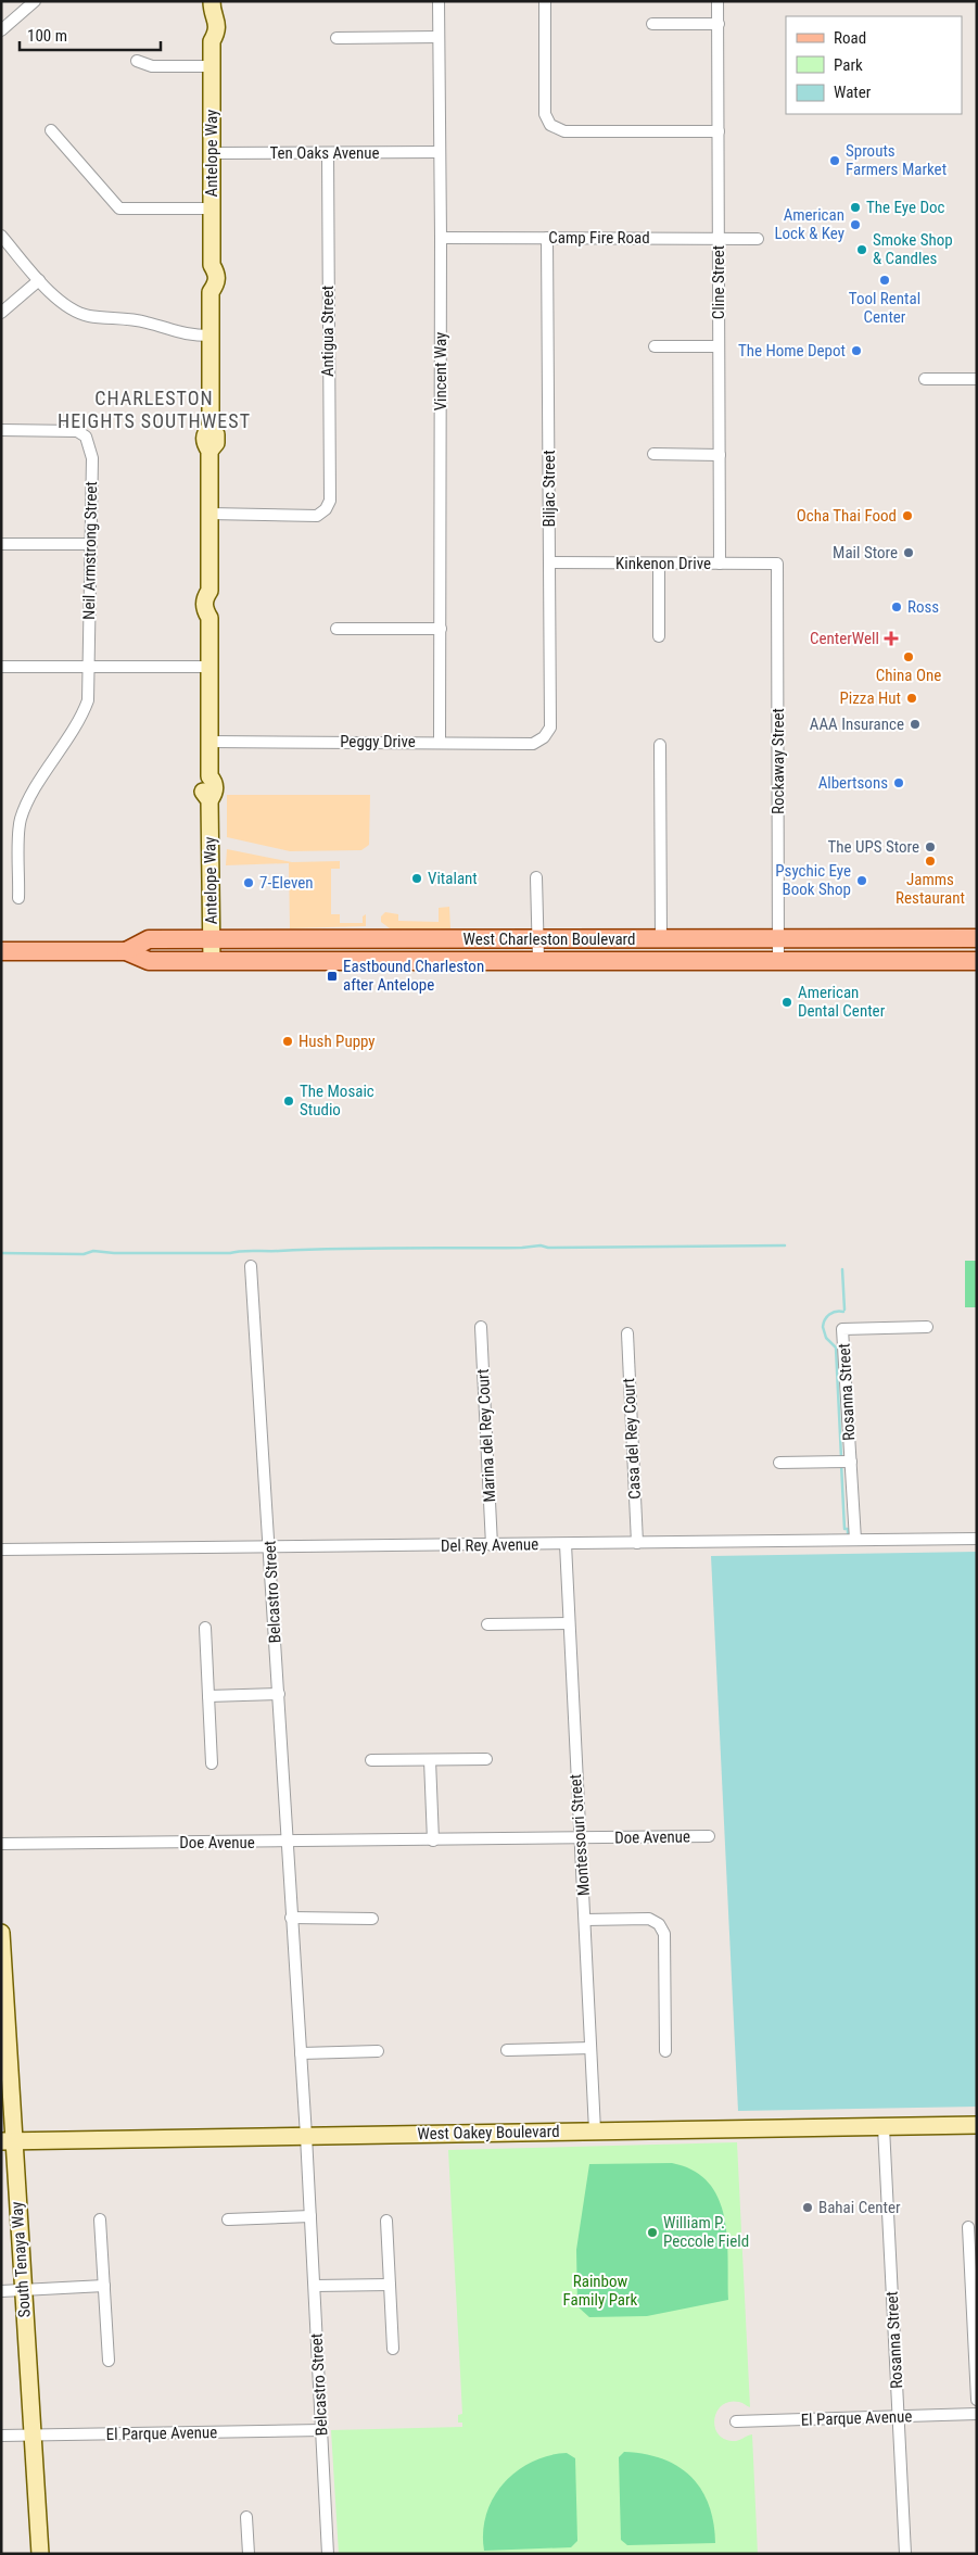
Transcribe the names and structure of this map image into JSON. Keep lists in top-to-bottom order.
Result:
{
  "streets": {
    "main road": ["West Charleston Boulevard"],
    "street": [
      "Antelope Way",
      "Ten Oaks Avenue",
      "Camp Fire Road",
      "Cline Street",
      "Antigua Street",
      "Vincent Way",
      "Biljac Street",
      "Neil Armstrong Street",
      "Kinkenon Drive",
      "Peggy Drive",
      "Rockaway Street",
      "Rosanna Street",
      "Marina del Rey Court",
      "Casa del Rey Court",
      "Del Rey Avenue",
      "Belcastro Street",
      "Montessouri Street",
      "Doe Avenue",
      "West Oakey Boulevard",
      "South Tenaya Way",
      "El Parque Avenue"
    ]
  },
  "crossings": [
    ["Antelope Way", "Ten Oaks Avenue"],
    ["Antelope Way", "Antigua Street"],
    ["Antelope Way", "Peggy Drive"],
    ["Antelope Way", "West Charleston Boulevard"],
    ["Ten Oaks Avenue", "Antigua Street"],
    ["Ten Oaks Avenue", "Vincent Way"],
    ["Camp Fire Road", "Cline Street"],
    ["Camp Fire Road", "Vincent Way"],
    ["Camp Fire Road", "Biljac Street"],
    ["Cline Street", "Kinkenon Drive"],
    ["Vincent Way", "Peggy Drive"],
    ["Biljac Street", "Kinkenon Drive"],
    ["Biljac Street", "Peggy Drive"],
    ["Kinkenon Drive", "Rockaway Street"],
    ["Rockaway Street", "West Charleston Boulevard"],
    ["Rosanna Street", "Del Rey Avenue"],
    ["Rosanna Street", "West Oakey Boulevard"],
    ["Rosanna Street", "El Parque Avenue"],
    ["Marina del Rey Court", "Del Rey Avenue"],
    ["Casa del Rey Court", "Del Rey Avenue"],
    ["Del Rey Avenue", "Belcastro Street"],
    ["Del Rey Avenue", "Montessouri Street"],
    ["Belcastro Street", "Doe Avenue"],
    ["Belcastro Street", "West Oakey Boulevard"],
    ["Belcastro Street", "El Parque Avenue"],
    ["Montessouri Street", "Doe Avenue"],
    ["Montessouri Street", "West Oakey Boulevard"],
    ["West Oakey Boulevard", "South Tenaya Way"],
    ["South Tenaya Way", "El Parque Avenue"]
  ],
  "districts": ["CHARLESTON HEIGHTS SOUTHWEST"],
  "parks": ["Rainbow Family Park"],
  "places": {
    "other": [
      "Sprouts Farmers Market",
      "The Eye Doc",
      "American Lock & Key",
      "Smoke Shop & Candles",
      "Tool Rental Center",
      "The Home Depot",
      "Ocha Thai Food",
      "Mail Store",
      "Ross",
      "China One",
      "Pizza Hut",
      "AAA Insurance",
      "Albertsons",
      "The UPS Store",
      "Jamms Restaurant",
      "Vitalant",
      "Psychic Eye Book Shop",
      "7-Eleven",
      "American Dental Center",
      "Hush Puppy",
      "The Mosaic Studio",
      "Bahai Center",
      "William P. Peccole Field"
    ],
    "health": ["CenterWell"],
    "transit": ["Eastbound Charleston after Antelope"]
  },
  "legend": ["Road", "Park", "Water"],
  "scale_bar": "100 m"
}
